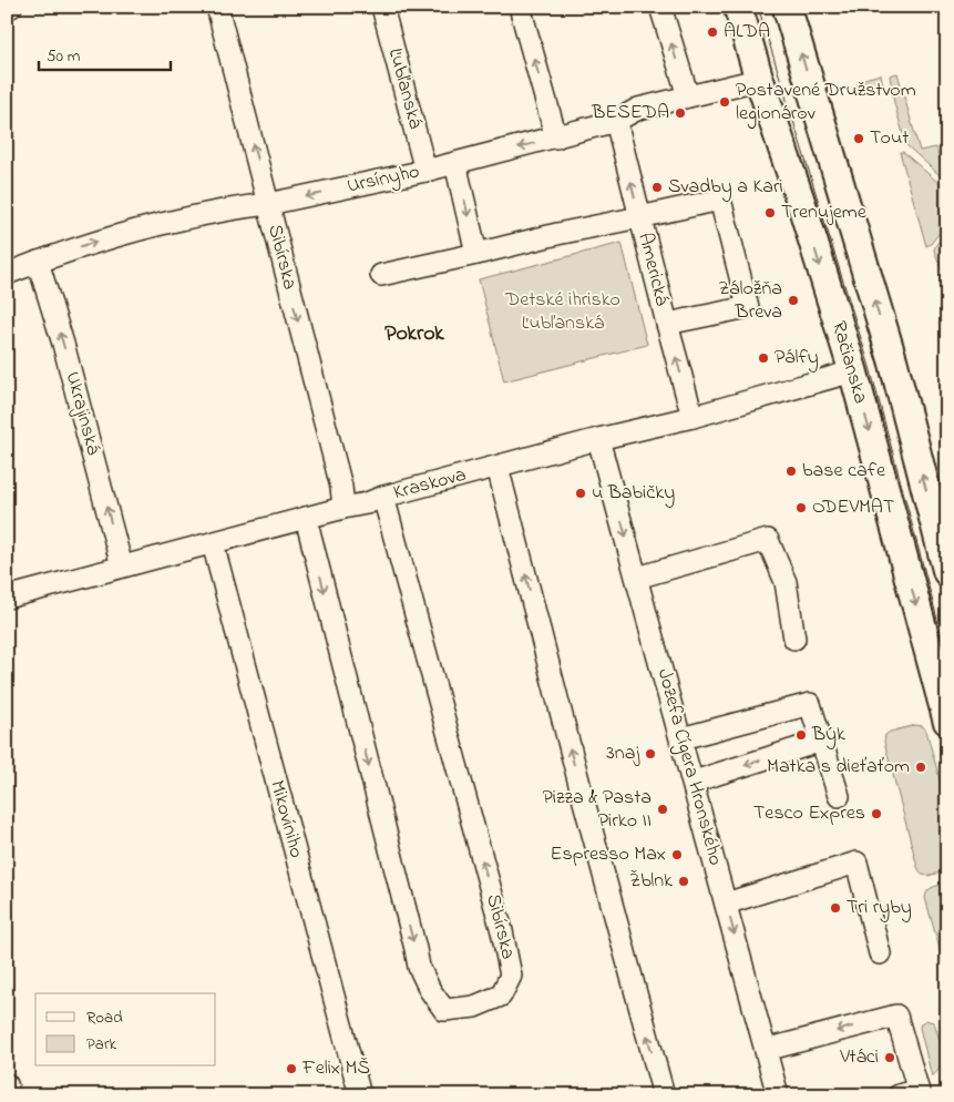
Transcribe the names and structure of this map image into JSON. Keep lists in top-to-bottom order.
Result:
{
  "streets": {
    "main road": ["Račianska"],
    "street": [
      "Ľubľanská",
      "Ursínyho",
      "Sibírska",
      "Americká",
      "Ukrajinská",
      "Kraskova",
      "Jozefa Cígera Hronského",
      "Mikovíniho"
    ]
  },
  "crossings": [
    ["Ľubľanská", "Ursínyho"],
    ["Ursínyho", "Sibírska"],
    ["Ursínyho", "Americká"],
    ["Ursínyho", "Račianska"],
    ["Ursínyho", "Ukrajinská"],
    ["Sibírska", "Kraskova"],
    ["Americká", "Kraskova"],
    ["Račianska", "Kraskova"],
    ["Ukrajinská", "Kraskova"],
    ["Kraskova", "Jozefa Cígera Hronského"],
    ["Kraskova", "Mikovíniho"]
  ],
  "one_way": ["Ukrajinská"],
  "districts": ["Pokrok"],
  "parks": ["Detské ihrisko Ľubľanská"],
  "places": [
    "ALDA",
    "Postavené Družstvom legionárov",
    "BESEDA",
    "Tout",
    "Svadby a Kari",
    "Trenujeme",
    "Záložňa Breva",
    "Pálfy",
    "base cafe",
    "u Babičky",
    "ODEVMAT",
    "Býk",
    "3naj",
    "Matka s dieťaťom",
    "Pizza & Pasta Pirko II",
    "Tesco Expres",
    "Espresso Max",
    "Žblnk",
    "Tri ryby",
    "Vtáci",
    "Felix MŠ"
  ],
  "legend": ["Road", "Park"],
  "scale_bar": "50 m"
}
